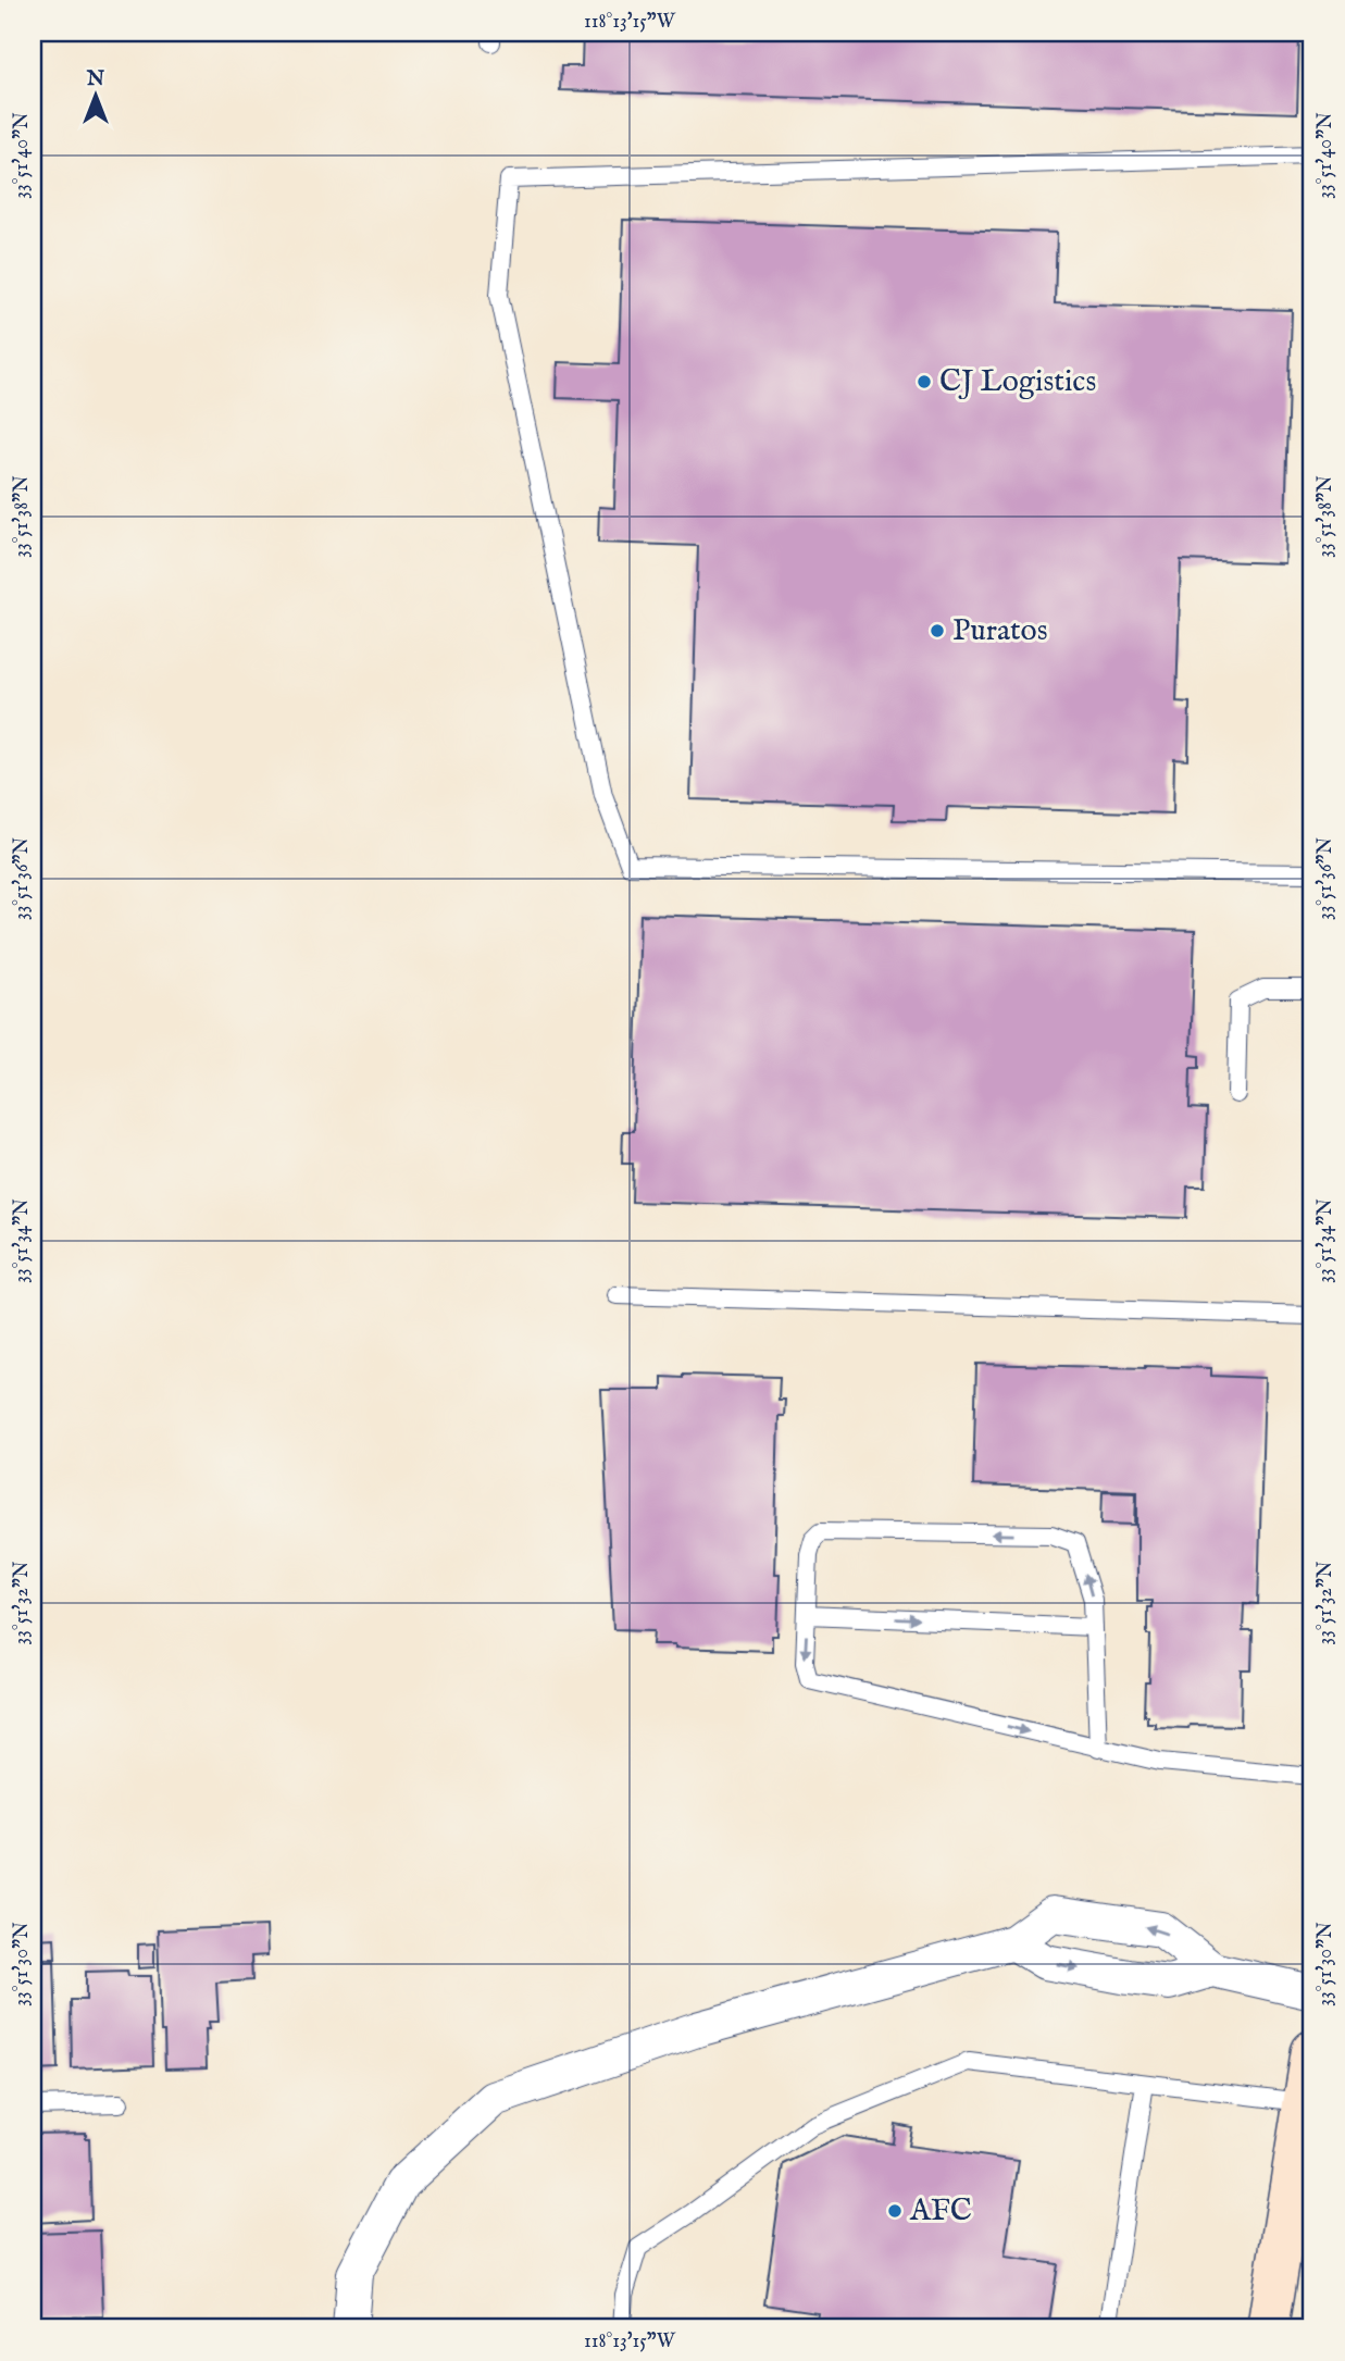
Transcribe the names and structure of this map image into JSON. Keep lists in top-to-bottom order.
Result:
{
  "places": ["CJ Logistics", "Puratos", "AFC"],
  "north": "top",
  "coordinates": [
    "118°13'15\"W",
    "33°51'40\"N",
    "33°51'38\"N",
    "33°51'36\"N",
    "33°51'34\"N",
    "33°51'32\"N",
    "33°51'30\"N"
  ]
}
